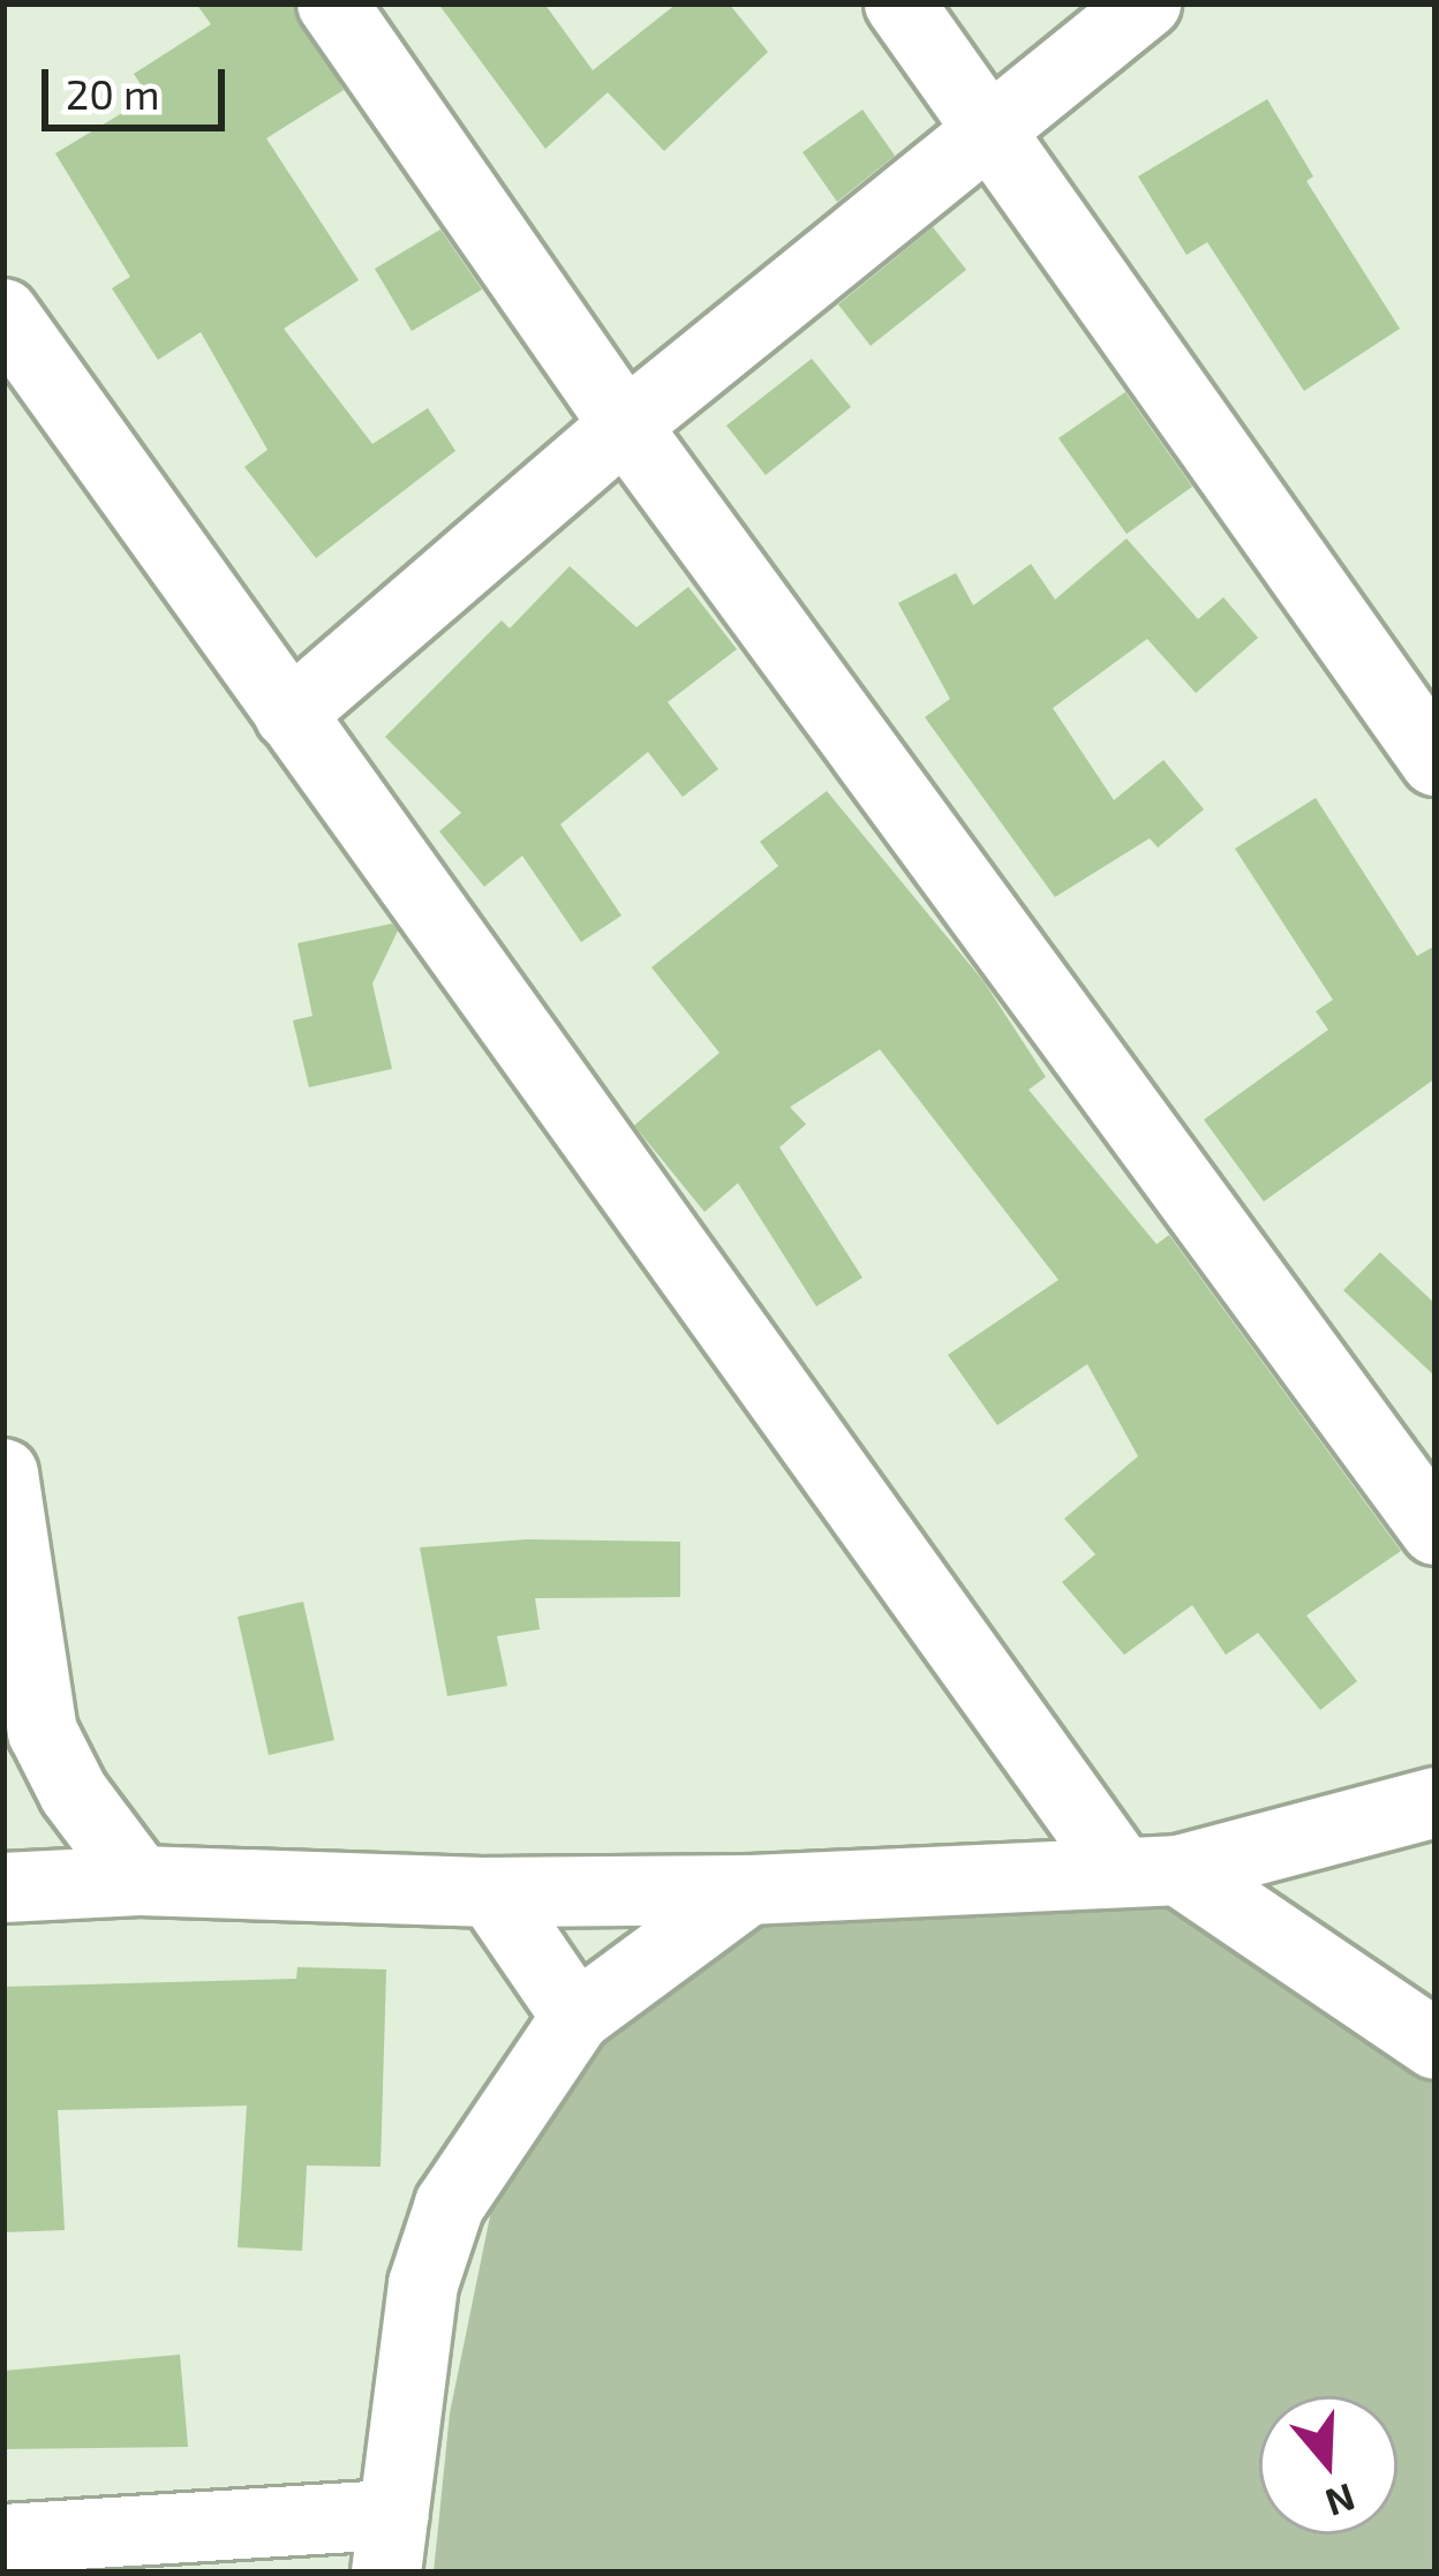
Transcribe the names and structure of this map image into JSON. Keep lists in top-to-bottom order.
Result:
{
  "scale_bar": "20 m",
  "north": "bottom"
}
